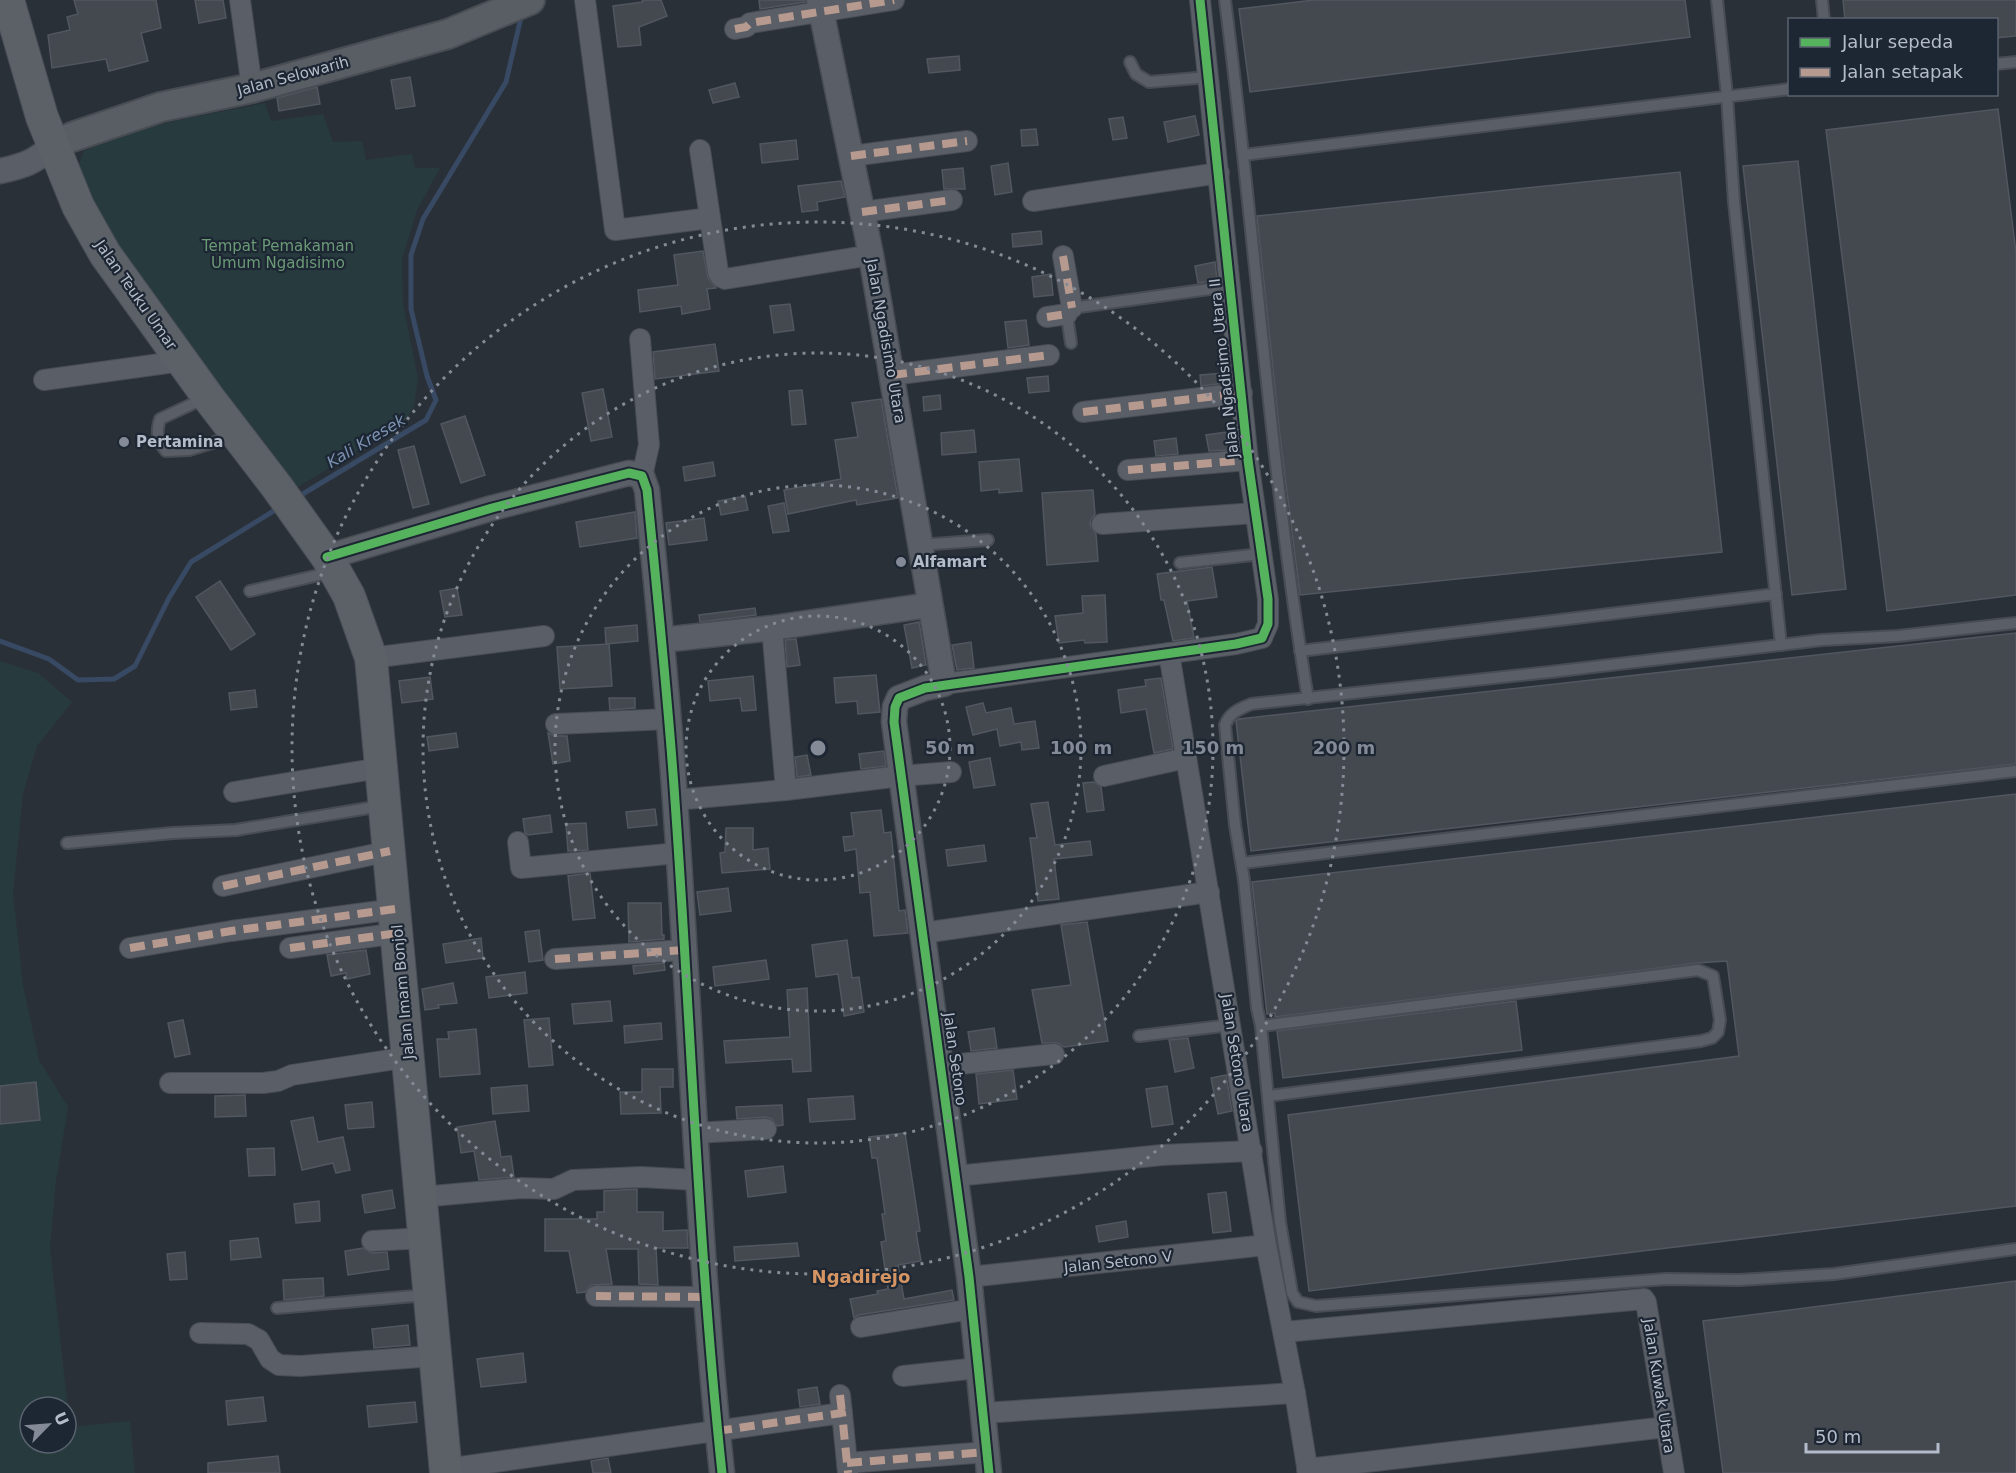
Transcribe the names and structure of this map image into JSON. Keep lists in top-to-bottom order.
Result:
{
  "streets": {
    "main road": ["Jalan Selowarih", "Jalan Teuku Umar", "Jalan Imam Bonjol"],
    "street": [
      "Jalan Ngadisimo Utara",
      "Jalan Ngadisimo Utara II",
      "Jalan Setono",
      "Jalan Setono Utara",
      "Jalan Setono V",
      "Jalan Kuwak Utara"
    ]
  },
  "crossings": [
    ["Jalan Selowarih", "Jalan Teuku Umar"],
    ["Jalan Teuku Umar", "Jalan Imam Bonjol"],
    ["Jalan Ngadisimo Utara", "Jalan Setono"],
    ["Jalan Ngadisimo Utara II", "Jalan Setono Utara"],
    ["Jalan Setono", "Jalan Setono V"],
    ["Jalan Setono Utara", "Jalan Setono V"],
    ["Jalan Setono Utara", "Jalan Kuwak Utara"]
  ],
  "districts": ["Ngadirejo"],
  "water": ["Kali Kresek"],
  "parks": ["Tempat Pemakaman Umum Ngadisimo"],
  "places": ["Pertamina", "Alfamart"],
  "legend": ["Jalur sepeda", "Jalan setapak"],
  "scale_bar": "50 m",
  "north": "top right",
  "rings": [
    "50 m",
    "100 m",
    "150 m",
    "200 m"
  ]
}
